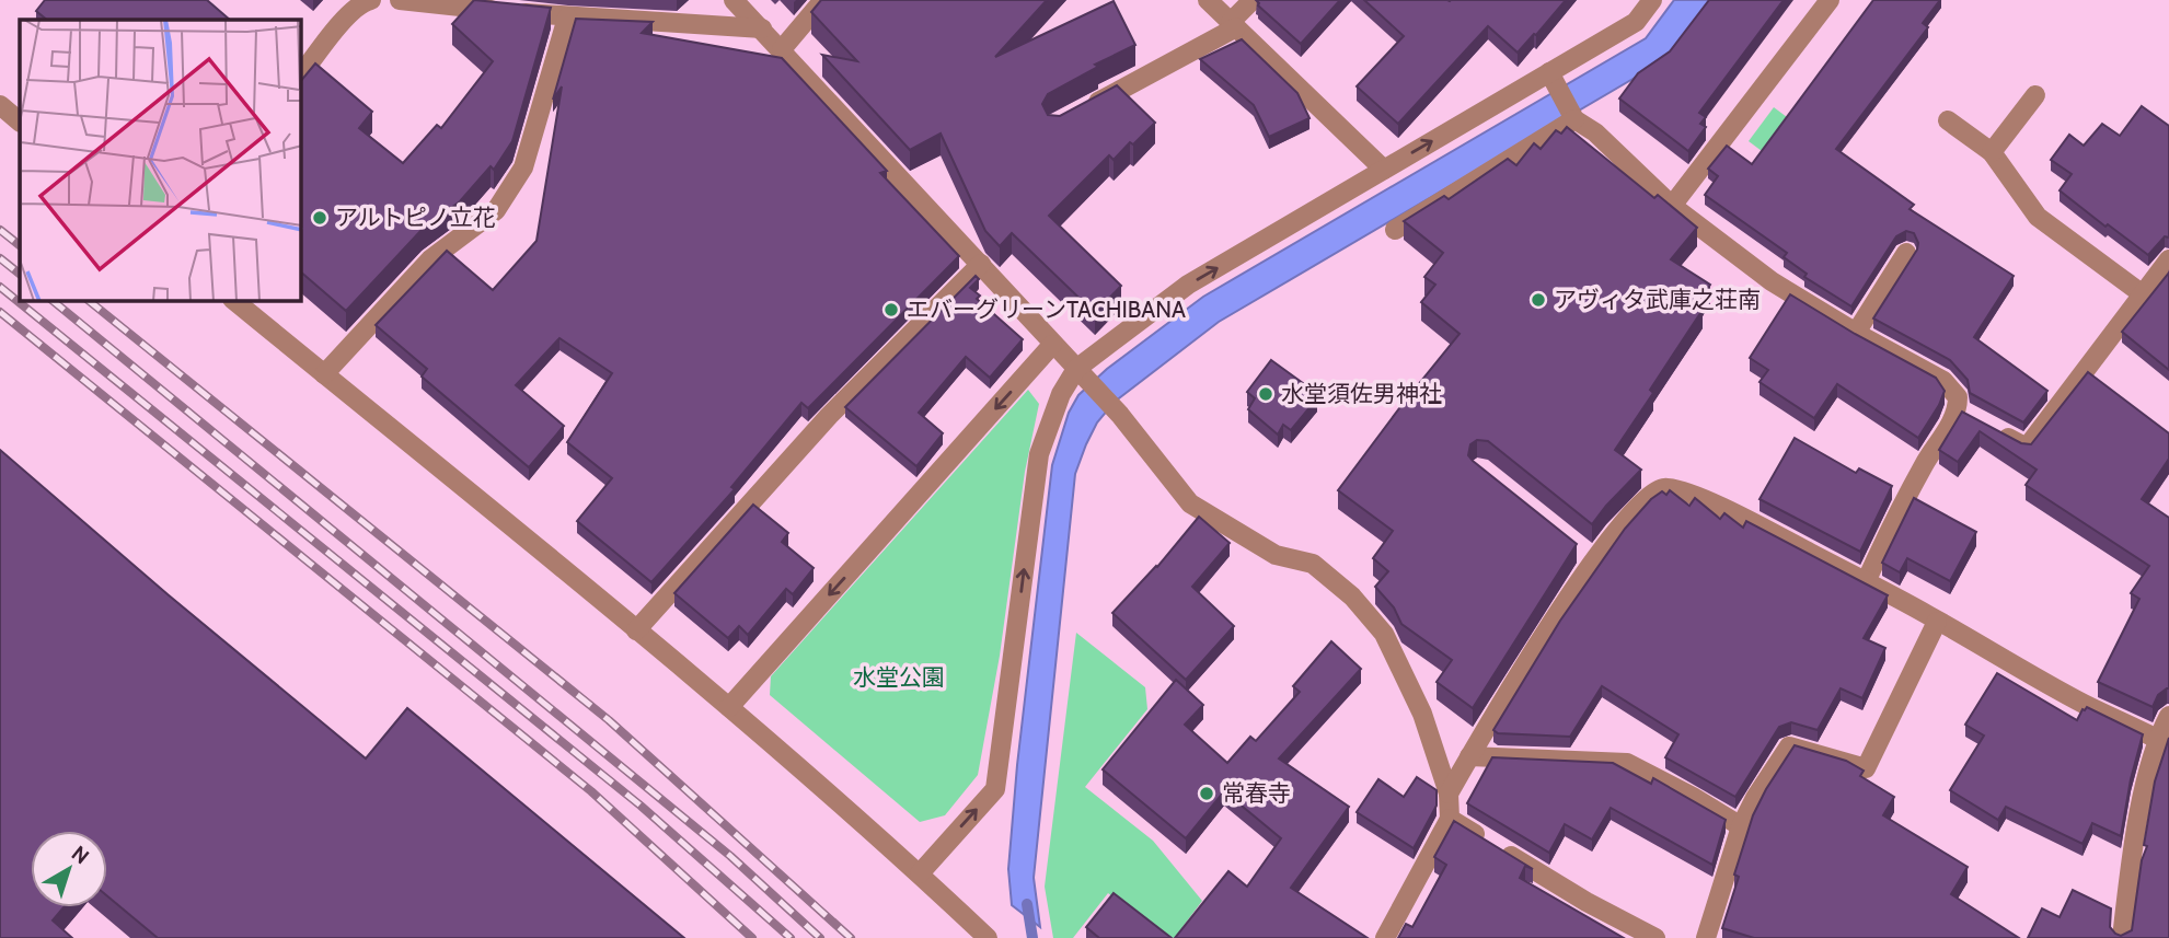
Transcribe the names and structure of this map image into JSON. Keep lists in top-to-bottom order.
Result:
{
  "parks": ["水堂公園"],
  "places": [
    "アルトピノ立花",
    "アヴィタ武庫之荘南",
    "エバーグリーンTACHIBANA",
    "水堂須佐男神社",
    "常春寺"
  ],
  "north": "top right"
}
